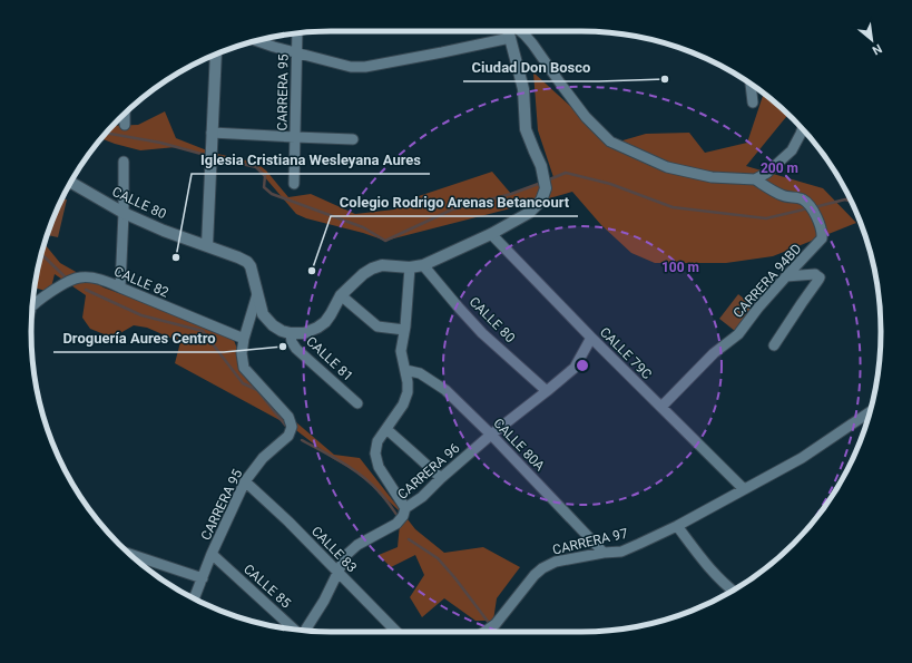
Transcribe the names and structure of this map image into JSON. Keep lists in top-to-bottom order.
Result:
{
  "streets": {
    "street": [
      "CARRERA 95",
      "CALLE 80",
      "CARRERA 94BD",
      "CALLE 82",
      "CALLE 79C",
      "CALLE 81",
      "CALLE 80A",
      "CARRERA 96",
      "CARRERA 97",
      "CALLE 83",
      "CALLE 85"
    ]
  },
  "crossings": [
    ["CARRERA 95", "CALLE 82"],
    ["CARRERA 95", "CALLE 83"],
    ["CARRERA 95", "CALLE 85"],
    ["CALLE 80", "CALLE 81"],
    ["CALLE 80", "CARRERA 96"],
    ["CARRERA 94BD", "CALLE 79C"],
    ["CALLE 79C", "CARRERA 96"],
    ["CALLE 79C", "CARRERA 97"],
    ["CALLE 80A", "CARRERA 96"],
    ["CALLE 80A", "CARRERA 97"],
    ["CARRERA 96", "CALLE 83"]
  ],
  "places": [
    "Ciudad Don Bosco",
    "Iglesia Cristiana Wesleyana Aures",
    "Colegio Rodrigo Arenas Betancourt",
    "Droguería Aures Centro"
  ],
  "north": "bottom right",
  "rings": ["200 m", "100 m"]
}
